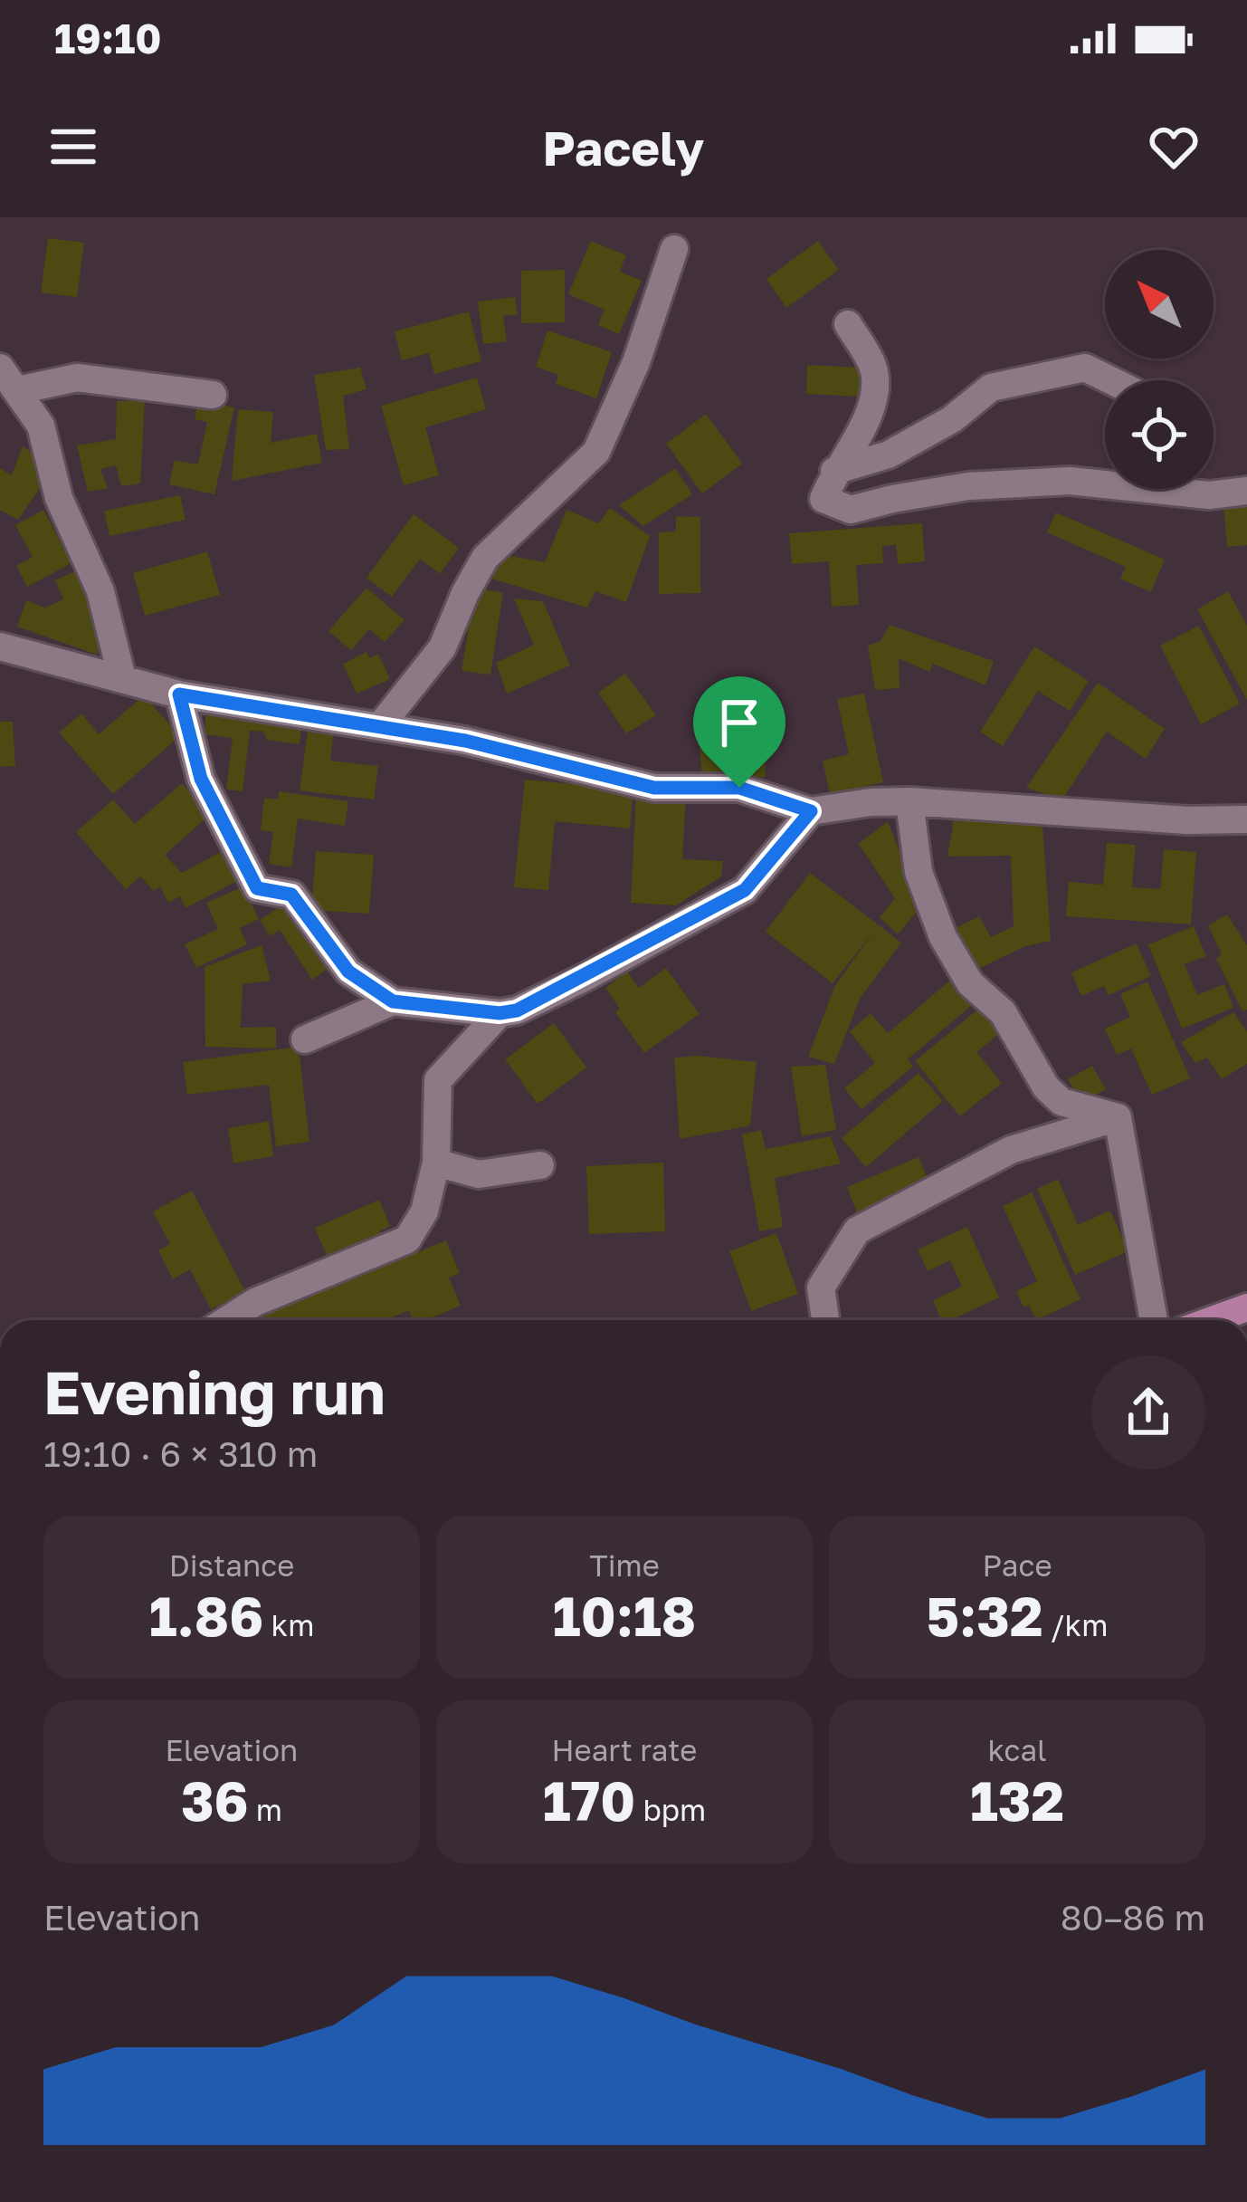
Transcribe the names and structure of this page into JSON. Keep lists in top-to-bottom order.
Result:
{
  "north": "top left",
  "page": {
    "status": "19:10",
    "header": "Pacely",
    "heading": ["Evening run", "19:10 · 6 × 310 m"],
    "stats": [
      ["Distance", "1.86 km"],
      ["Time", "10:18"],
      ["Pace", "5:32 /km"],
      ["Elevation", "36 m"],
      ["Heart rate", "170 bpm"],
      ["kcal", "132"]
    ],
    "chart": ["Elevation", "80–86 m"]
  }
}
